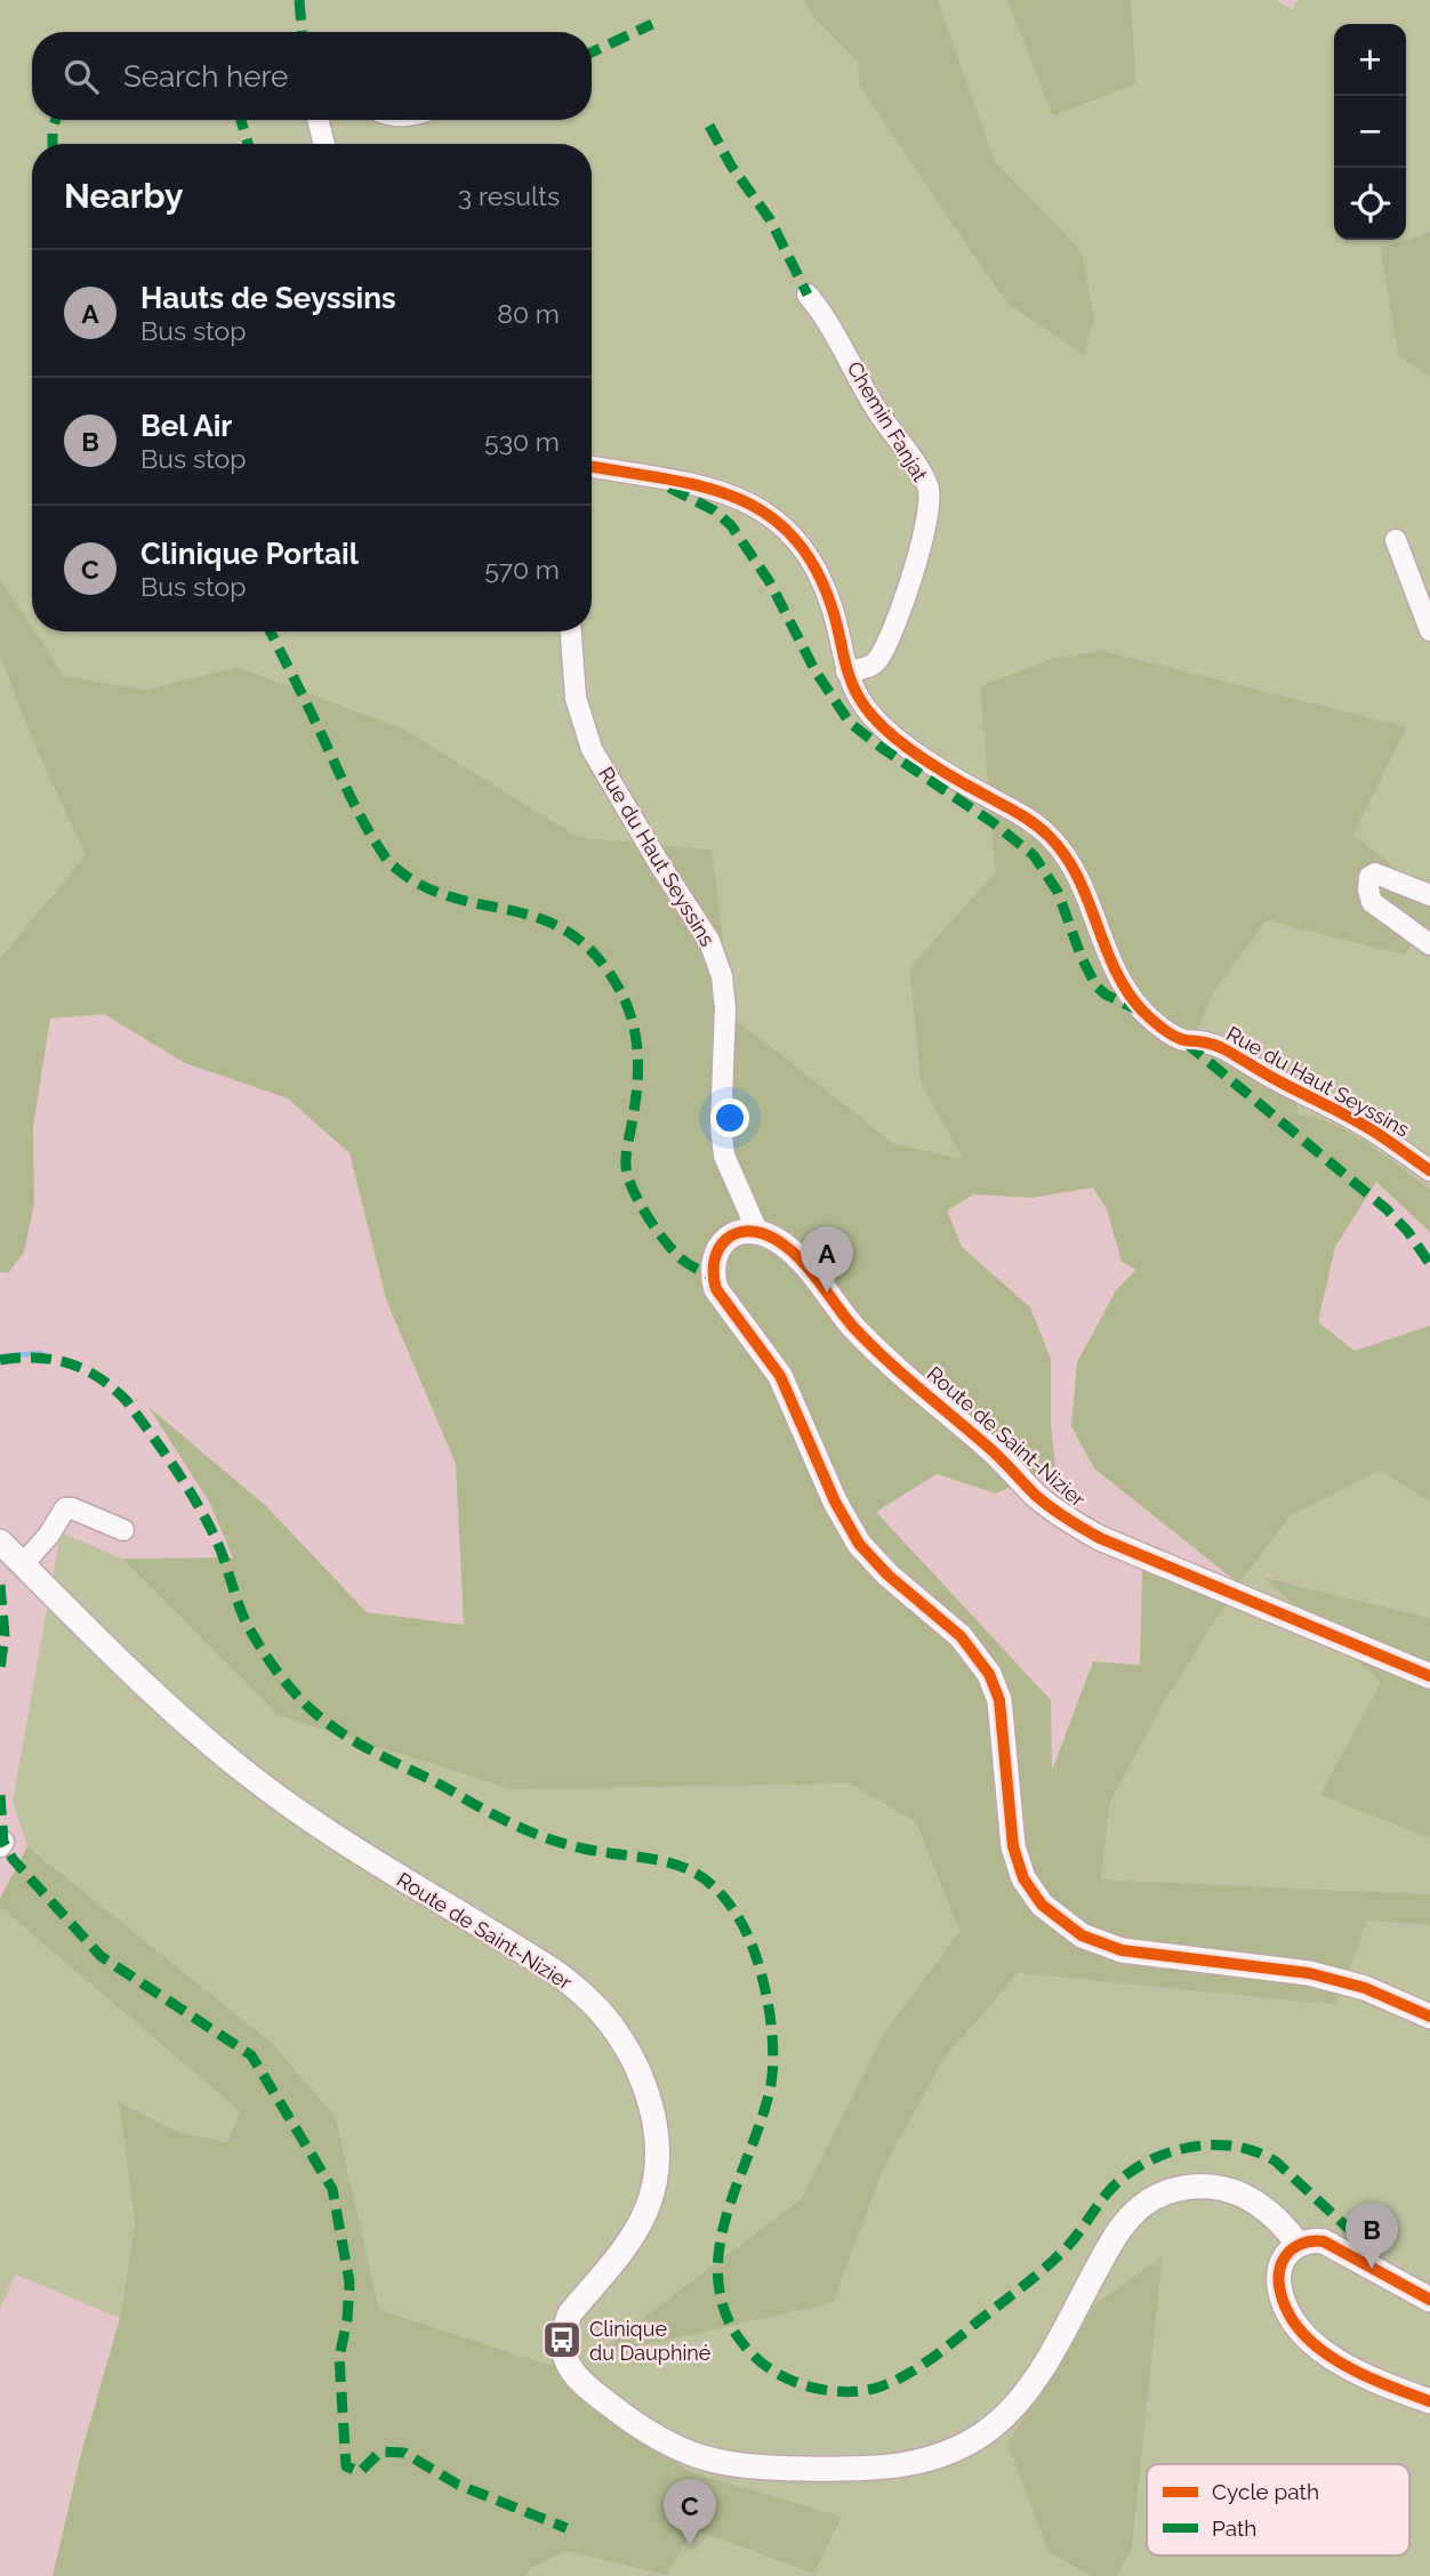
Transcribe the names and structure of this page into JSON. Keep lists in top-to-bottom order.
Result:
{
  "streets": {
    "main road": ["Route de Saint-Nizier"],
    "street": ["Chemin Fanjat", "Rue du Haut Seyssins"]
  },
  "crossings": [
    ["Chemin Fanjat", "Rue du Haut Seyssins"],
    ["Rue du Haut Seyssins", "Route de Saint-Nizier"]
  ],
  "places": {
    "bus stop": ["Clinique du Dauphiné"]
  },
  "legend": ["Cycle path", "Path"],
  "page": {
    "map_buttons": ["+", "−"],
    "search": "Search here",
    "heading": ["Nearby", "3 results"],
    "list": [
      {
        "mark": "A",
        "name": "Hauts de Seyssins",
        "note": "Bus stop",
        "value": "80 m"
      },
      {
        "mark": "B",
        "name": "Bel Air",
        "note": "Bus stop",
        "value": "530 m"
      },
      {
        "mark": "C",
        "name": "Clinique Portail",
        "note": "Bus stop",
        "value": "570 m"
      }
    ],
    "pins": ["A", "B", "C"]
  }
}
